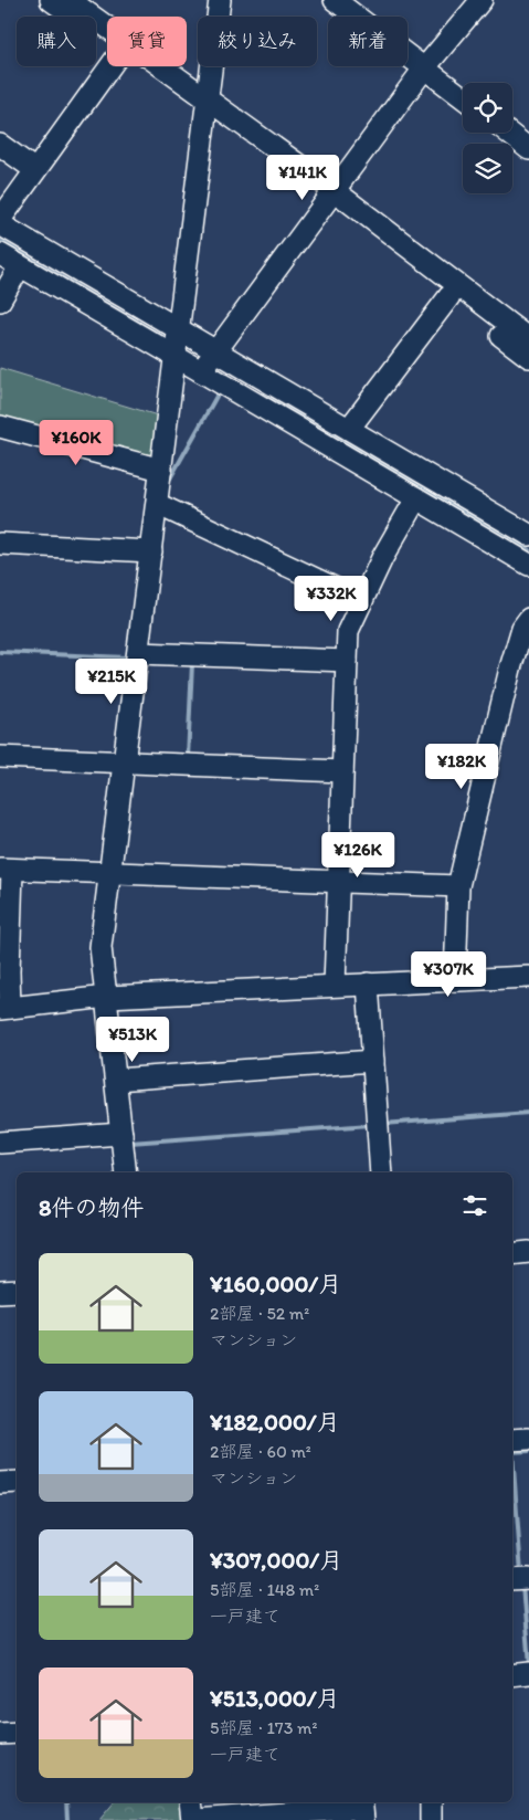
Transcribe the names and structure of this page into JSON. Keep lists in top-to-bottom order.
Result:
{
  "page": {
    "chip": [
      "購入",
      "賃貸",
      "絞り込み",
      "新着"
    ],
    "price": [
      "¥141K",
      "¥160K",
      "¥332K",
      "¥215K",
      "¥182K",
      "¥126K",
      "¥307K",
      "¥513K"
    ],
    "heading": "8件の物件",
    "list": [
      {
        "name": "¥160,000/月",
        "note": "2部屋 · 52 m² · マンション"
      },
      {
        "name": "¥182,000/月",
        "note": "2部屋 · 60 m² · マンション"
      },
      {
        "name": "¥307,000/月",
        "note": "5部屋 · 148 m² · 一戸建て"
      },
      {
        "name": "¥513,000/月",
        "note": "5部屋 · 173 m² · 一戸建て"
      }
    ]
  }
}
